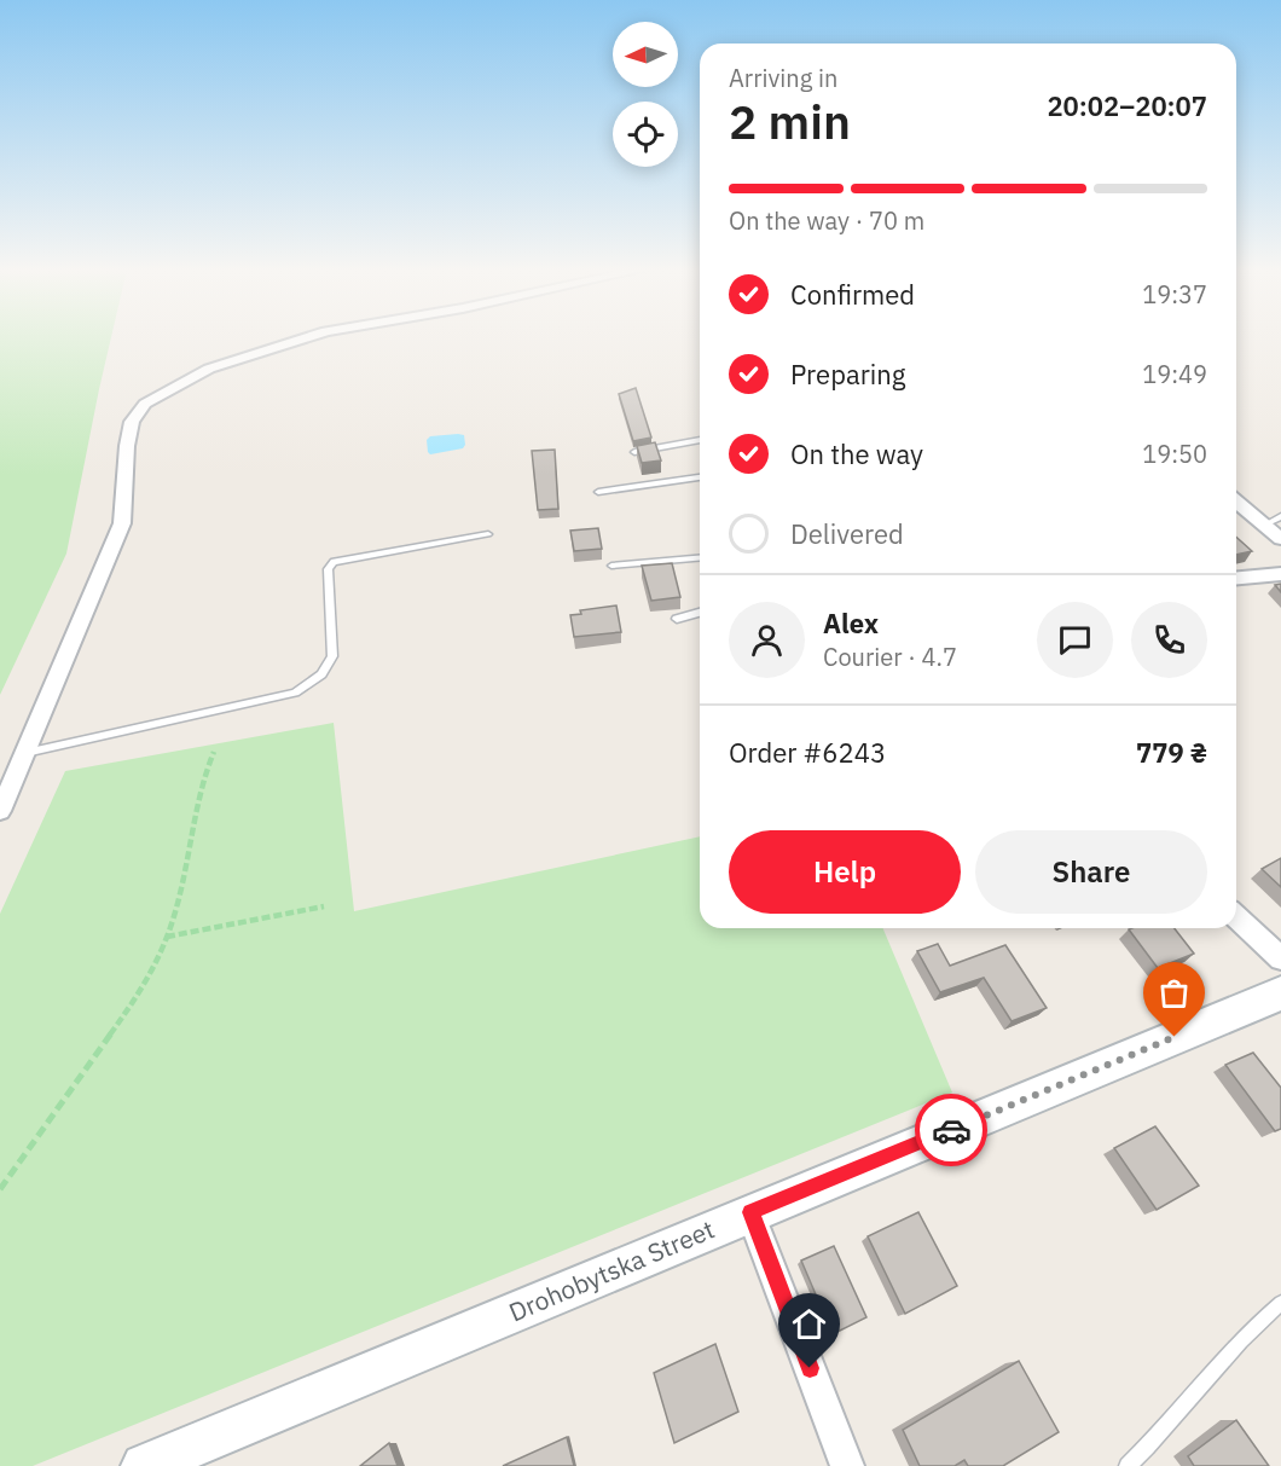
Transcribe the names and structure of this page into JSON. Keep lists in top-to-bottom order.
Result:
{
  "streets": {
    "street": ["Drohobytska Street"]
  },
  "north": "left",
  "page": {
    "heading": ["2 min", "Arriving in", "20:02–20:07"],
    "panel": [
      "Alex",
      "Courier · 4.7",
      "Order #6243",
      "779 ₴"
    ],
    "bar": "On the way · 70 m",
    "list": [
      ["Confirmed", "19:37"],
      ["Preparing", "19:49"],
      ["On the way", "19:50"],
      "Delivered"
    ],
    "buttons": ["Help", "Share"]
  }
}
